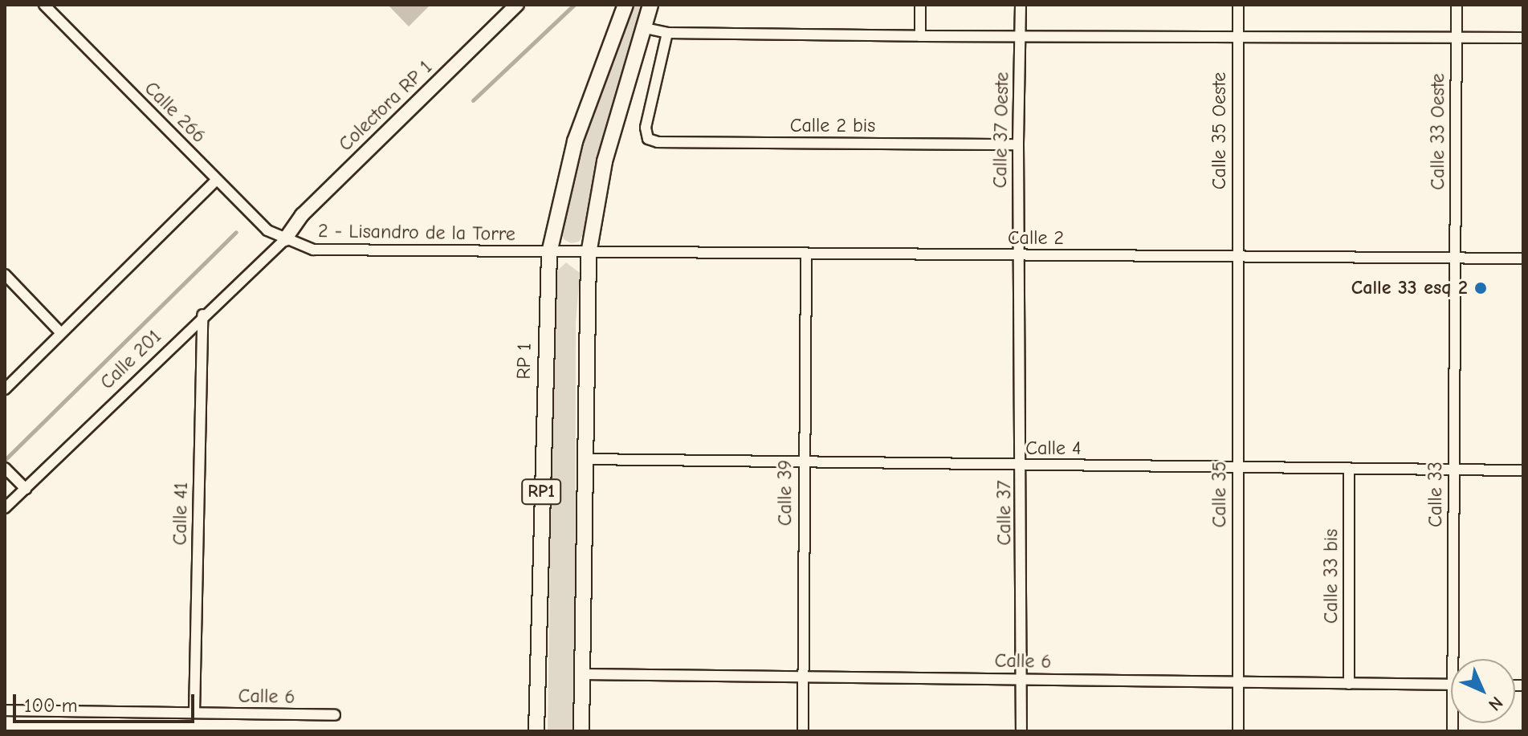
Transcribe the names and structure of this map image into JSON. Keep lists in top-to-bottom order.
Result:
{
  "streets": {
    "main road": ["Colectora RP 1", "RP 1", "RP1"],
    "street": [
      "Calle 266",
      "Calle 2 bis",
      "Calle 37 Oeste",
      "Calle 35 Oeste",
      "Calle 33 Oeste",
      "2 - Lisandro de la Torre",
      "Calle 2",
      "Calle 201",
      "Calle 4",
      "Calle 39",
      "Calle 35",
      "Calle 33",
      "Calle 37",
      "Calle 41",
      "Calle 33 bis",
      "Calle 6"
    ]
  },
  "crossings": [
    ["Colectora RP 1", "Calle 266"],
    ["Colectora RP 1", "2 - Lisandro de la Torre"],
    ["Colectora RP 1", "Calle 201"],
    ["Calle 266", "2 - Lisandro de la Torre"],
    ["Calle 266", "Calle 201"],
    ["Calle 2 bis", "Calle 37 Oeste"],
    ["Calle 37 Oeste", "Calle 2"],
    ["Calle 37 Oeste", "Calle 37"],
    ["Calle 35 Oeste", "Calle 2"],
    ["Calle 35 Oeste", "Calle 35"],
    ["Calle 33 Oeste", "Calle 2"],
    ["Calle 33 Oeste", "Calle 33"],
    ["2 - Lisandro de la Torre", "Calle 2"],
    ["2 - Lisandro de la Torre", "Calle 201"],
    ["2 - Lisandro de la Torre", "RP 1"],
    ["Calle 2", "RP 1"],
    ["Calle 2", "RP1"],
    ["Calle 2", "Calle 39"],
    ["Calle 2", "Calle 35"],
    ["Calle 2", "Calle 33"],
    ["Calle 2", "Calle 37"],
    ["Calle 201", "Calle 41"],
    ["Calle 4", "RP1"],
    ["Calle 4", "Calle 39"],
    ["Calle 4", "Calle 35"],
    ["Calle 4", "Calle 33"],
    ["Calle 4", "Calle 37"],
    ["Calle 4", "Calle 33 bis"],
    ["RP1", "Calle 6"],
    ["Calle 39", "Calle 6"],
    ["Calle 35", "Calle 6"],
    ["Calle 37", "Calle 6"],
    ["Calle 41", "Calle 6"],
    ["Calle 33 bis", "Calle 6"]
  ],
  "places": ["Calle 33 esq 2"],
  "scale_bar": "100 m",
  "north": "bottom right"
}
